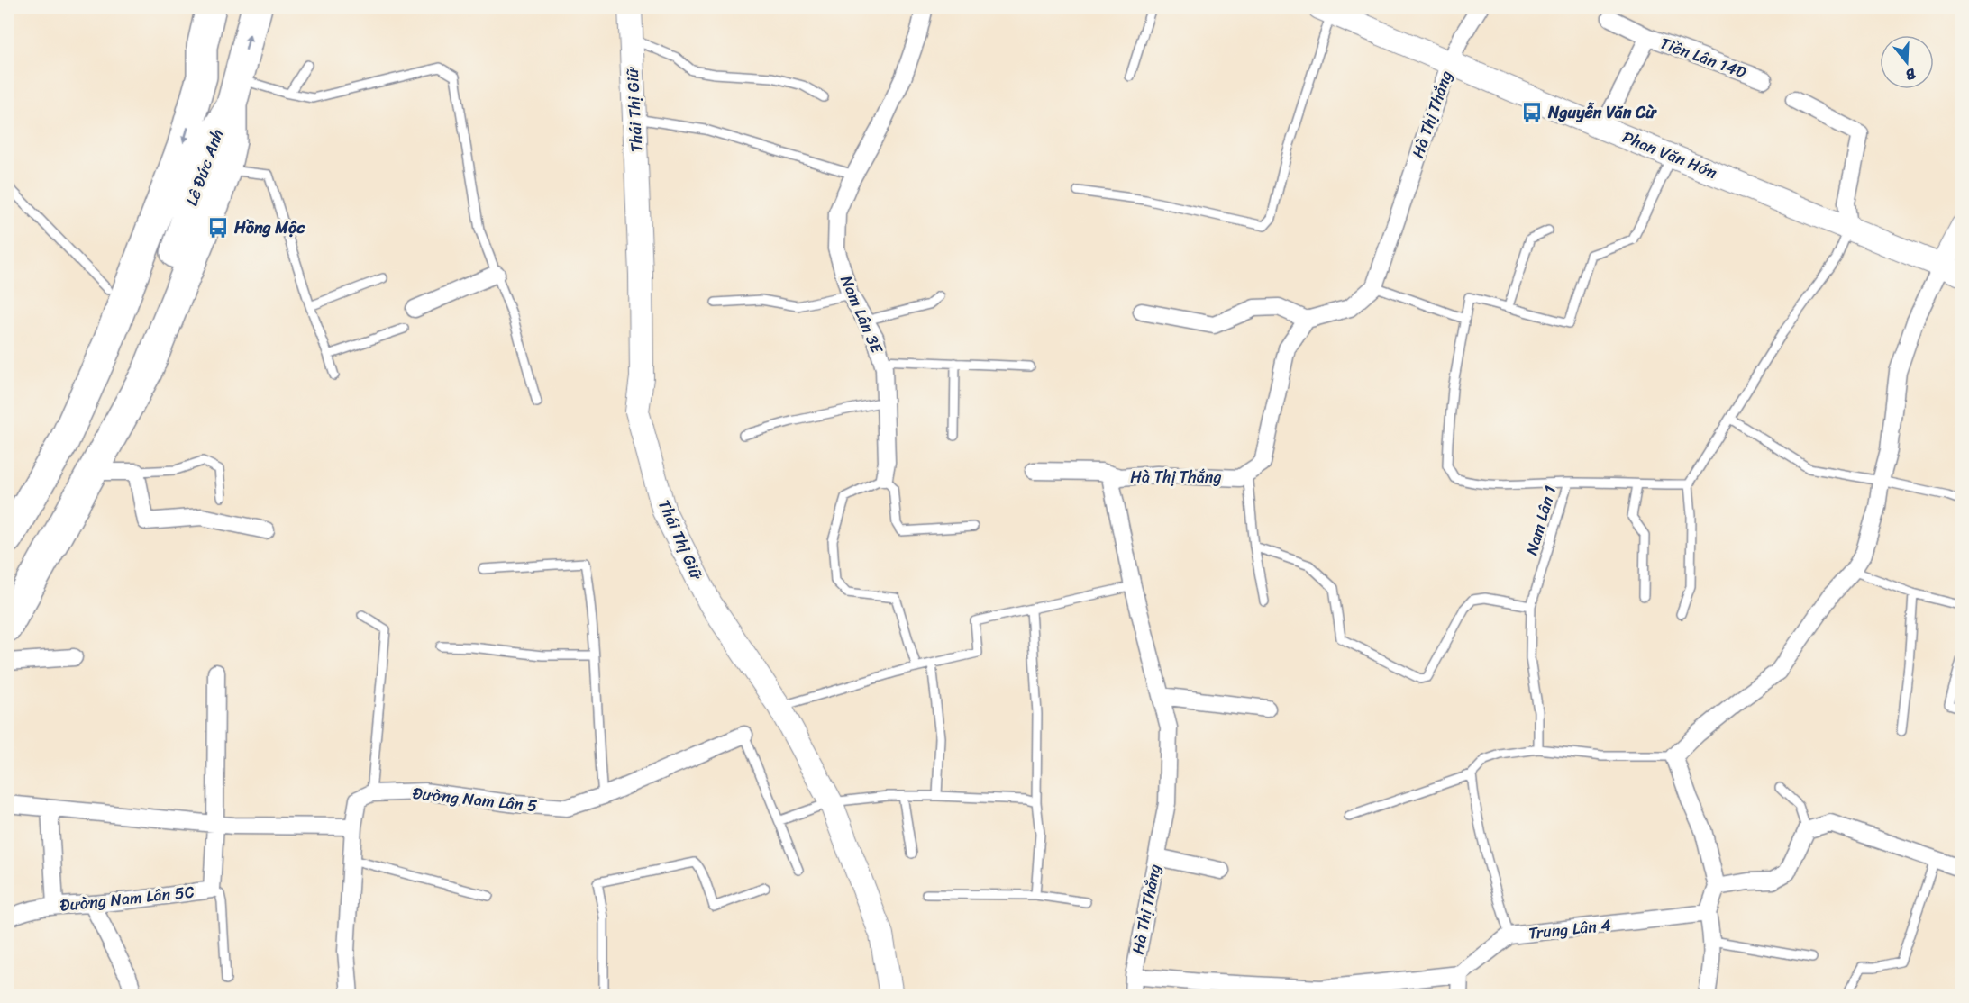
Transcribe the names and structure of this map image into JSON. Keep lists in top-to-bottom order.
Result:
{
  "streets": {
    "highway": ["Lê Đức Anh"],
    "street": [
      "Tiền Lân 14D",
      "Thái Thị Giữ",
      "Hà Thị Thắng",
      "Phan Văn Hớn",
      "Nam Lân 3E",
      "Đường Nam Lân 5",
      "Đường Nam Lân 5C",
      "Trung Lân 4"
    ],
    "lane": ["Nam Lân 1"]
  },
  "crossings": [
    ["Tiền Lân 14D", "Phan Văn Hớn"],
    ["Hà Thị Thắng", "Phan Văn Hớn"]
  ],
  "places": {
    "bus stop": ["Nguyễn Văn Cừ", "Hồng Mộc"]
  },
  "north": "bottom"
}
